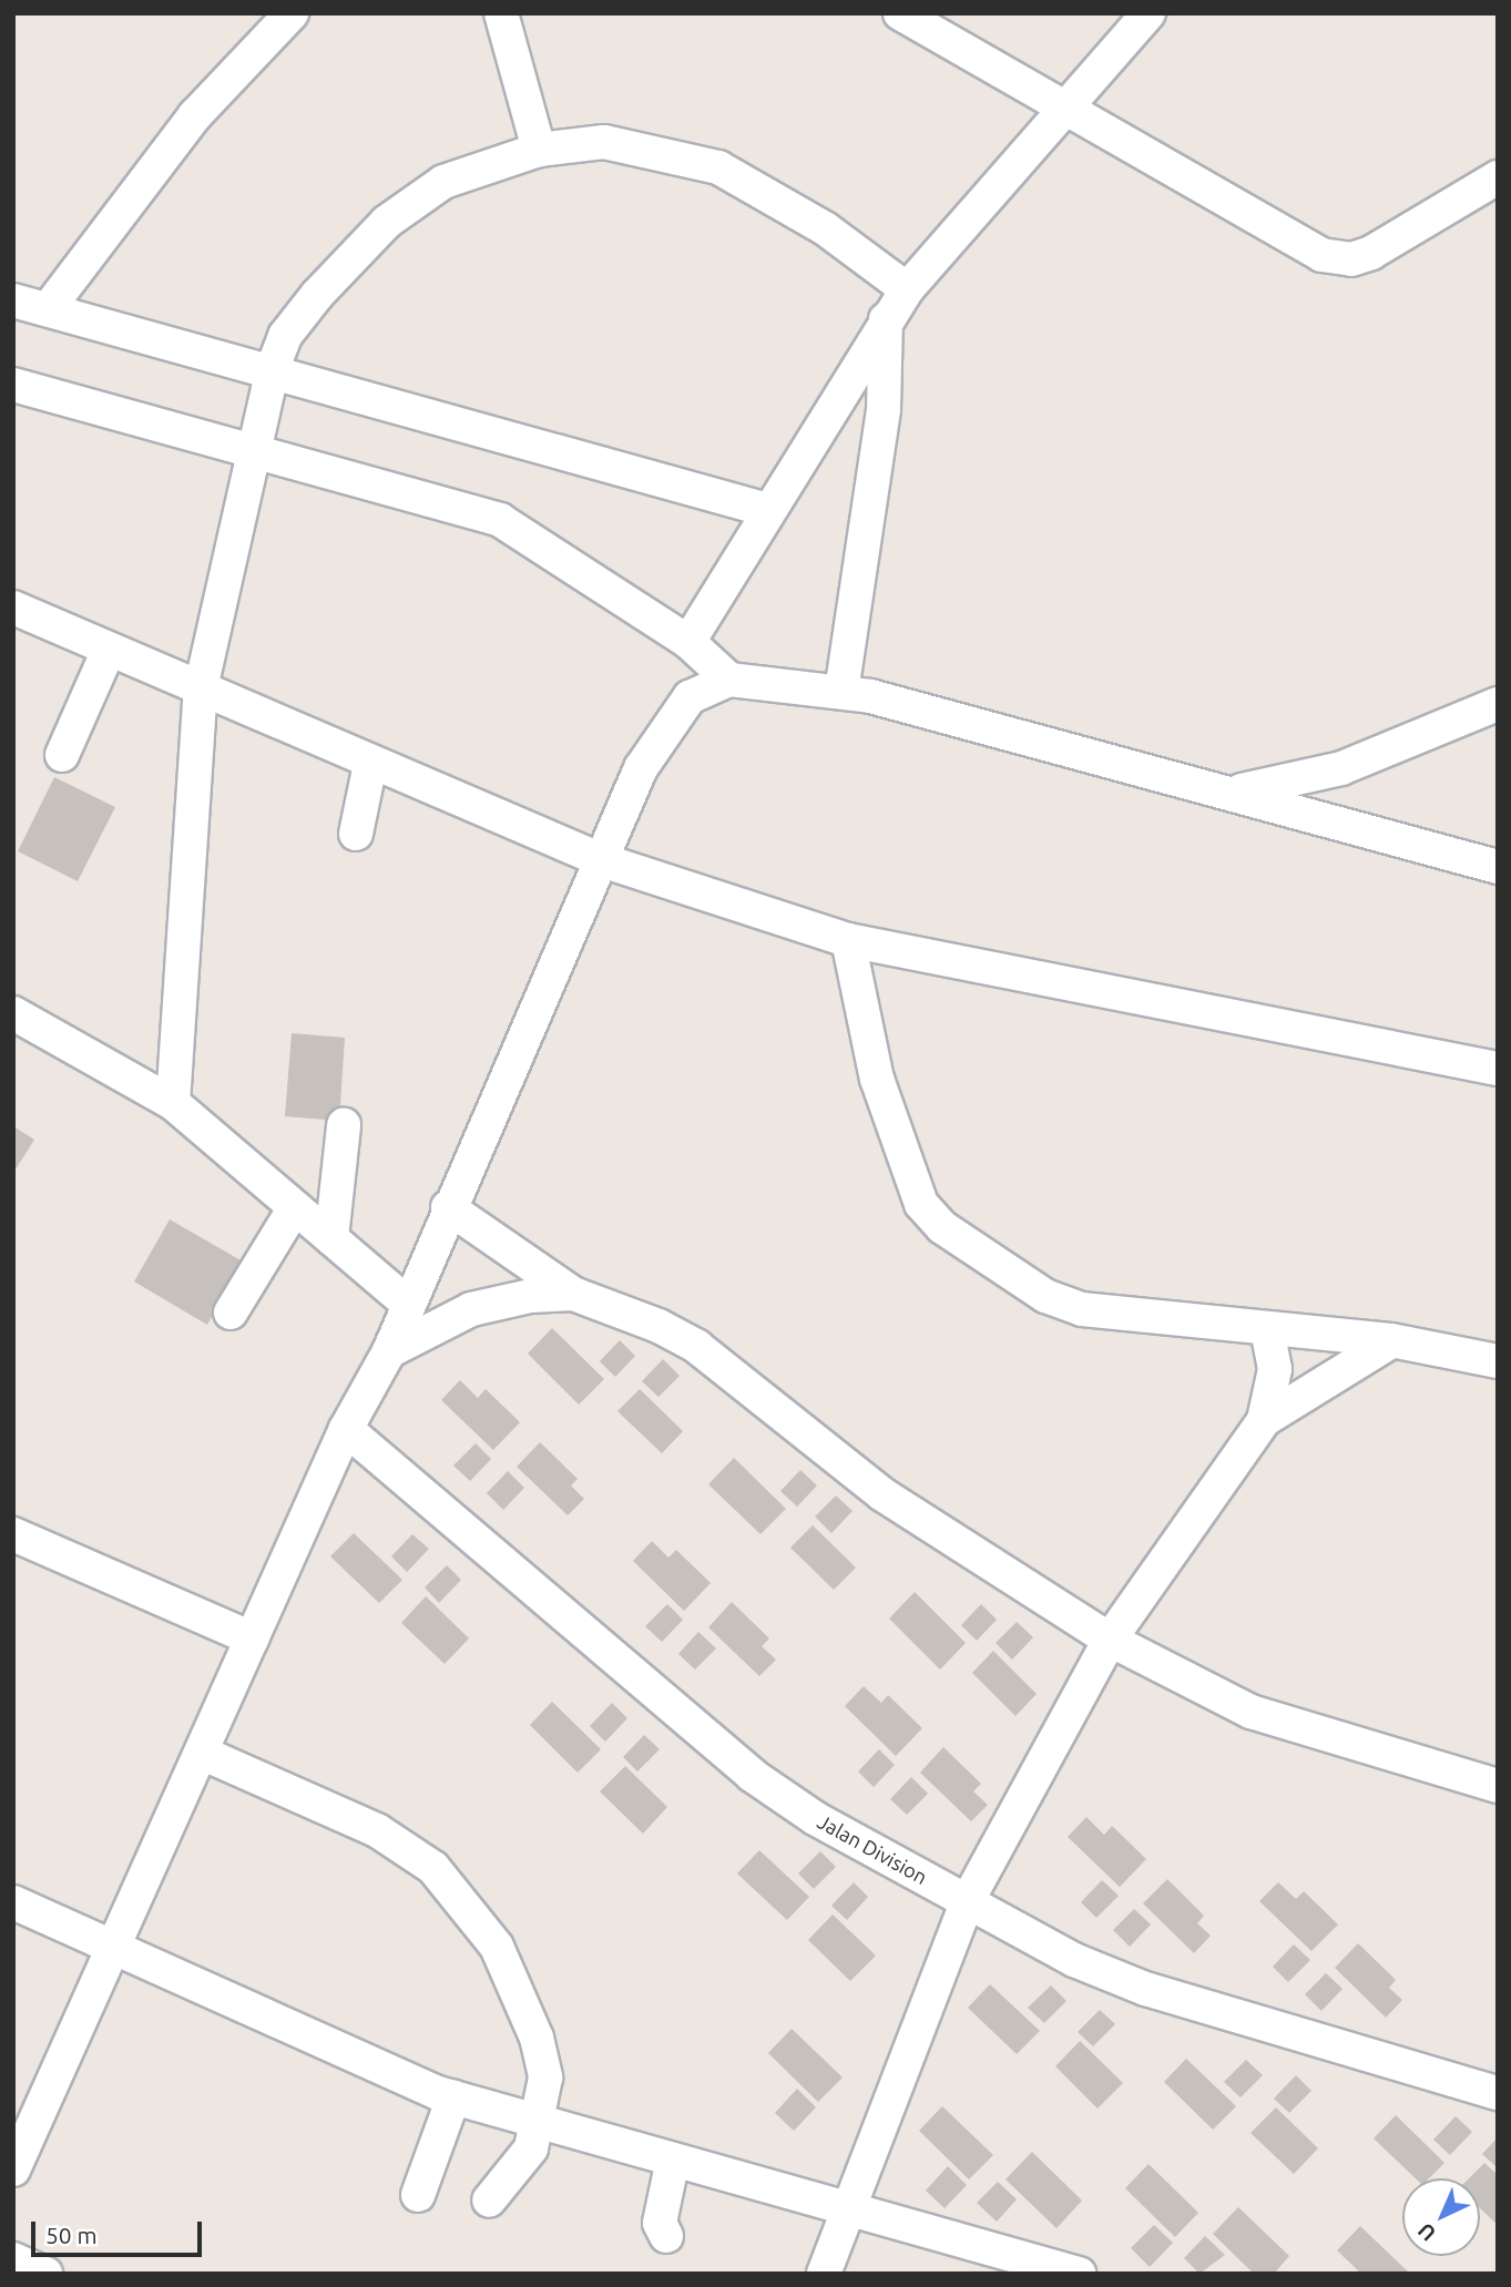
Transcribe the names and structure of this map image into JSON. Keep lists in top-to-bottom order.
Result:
{
  "streets": {
    "street": ["Jalan Division"]
  },
  "scale_bar": "50 m",
  "north": "bottom left"
}
